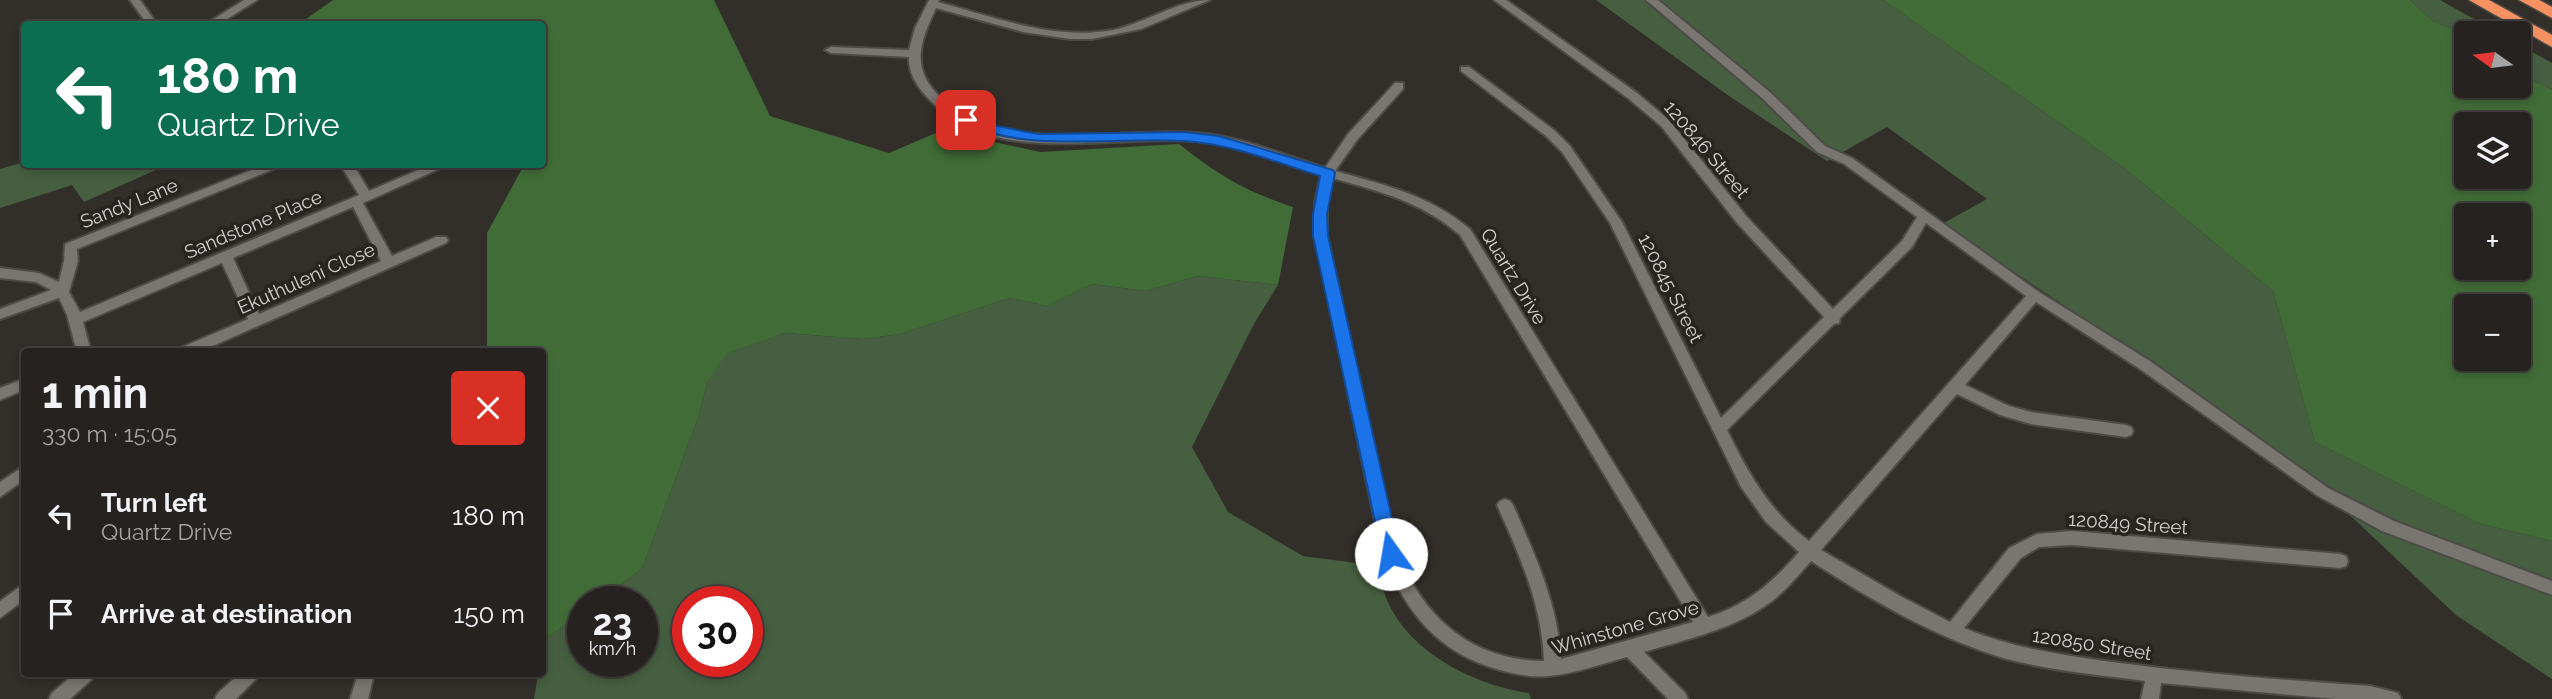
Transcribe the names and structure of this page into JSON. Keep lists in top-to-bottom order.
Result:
{
  "streets": {
    "street": [
      "120846 Street",
      "Sandy Lane",
      "Sandstone Place",
      "Quartz Drive",
      "Ekuthuleni Close",
      "120845 Street",
      "120849 Street",
      "Whinstone Grove",
      "120850 Street"
    ]
  },
  "crossings": [
    ["Quartz Drive", "Whinstone Grove"],
    ["120845 Street", "Whinstone Grove"],
    ["120845 Street", "120850 Street"],
    ["120849 Street", "120850 Street"],
    ["Whinstone Grove", "120850 Street"]
  ],
  "north": "left",
  "page": {
    "map_buttons": ["+", "−"],
    "turn": ["180 m", "Quartz Drive"],
    "heading": ["1 min", "330 m · 15:05"],
    "list": [
      {
        "name": "Turn left",
        "note": "Quartz Drive",
        "value": "180 m"
      },
      {
        "name": "Arrive at destination",
        "value": "150 m"
      }
    ],
    "speed": "23 km/h",
    "limit": "30"
  }
}
